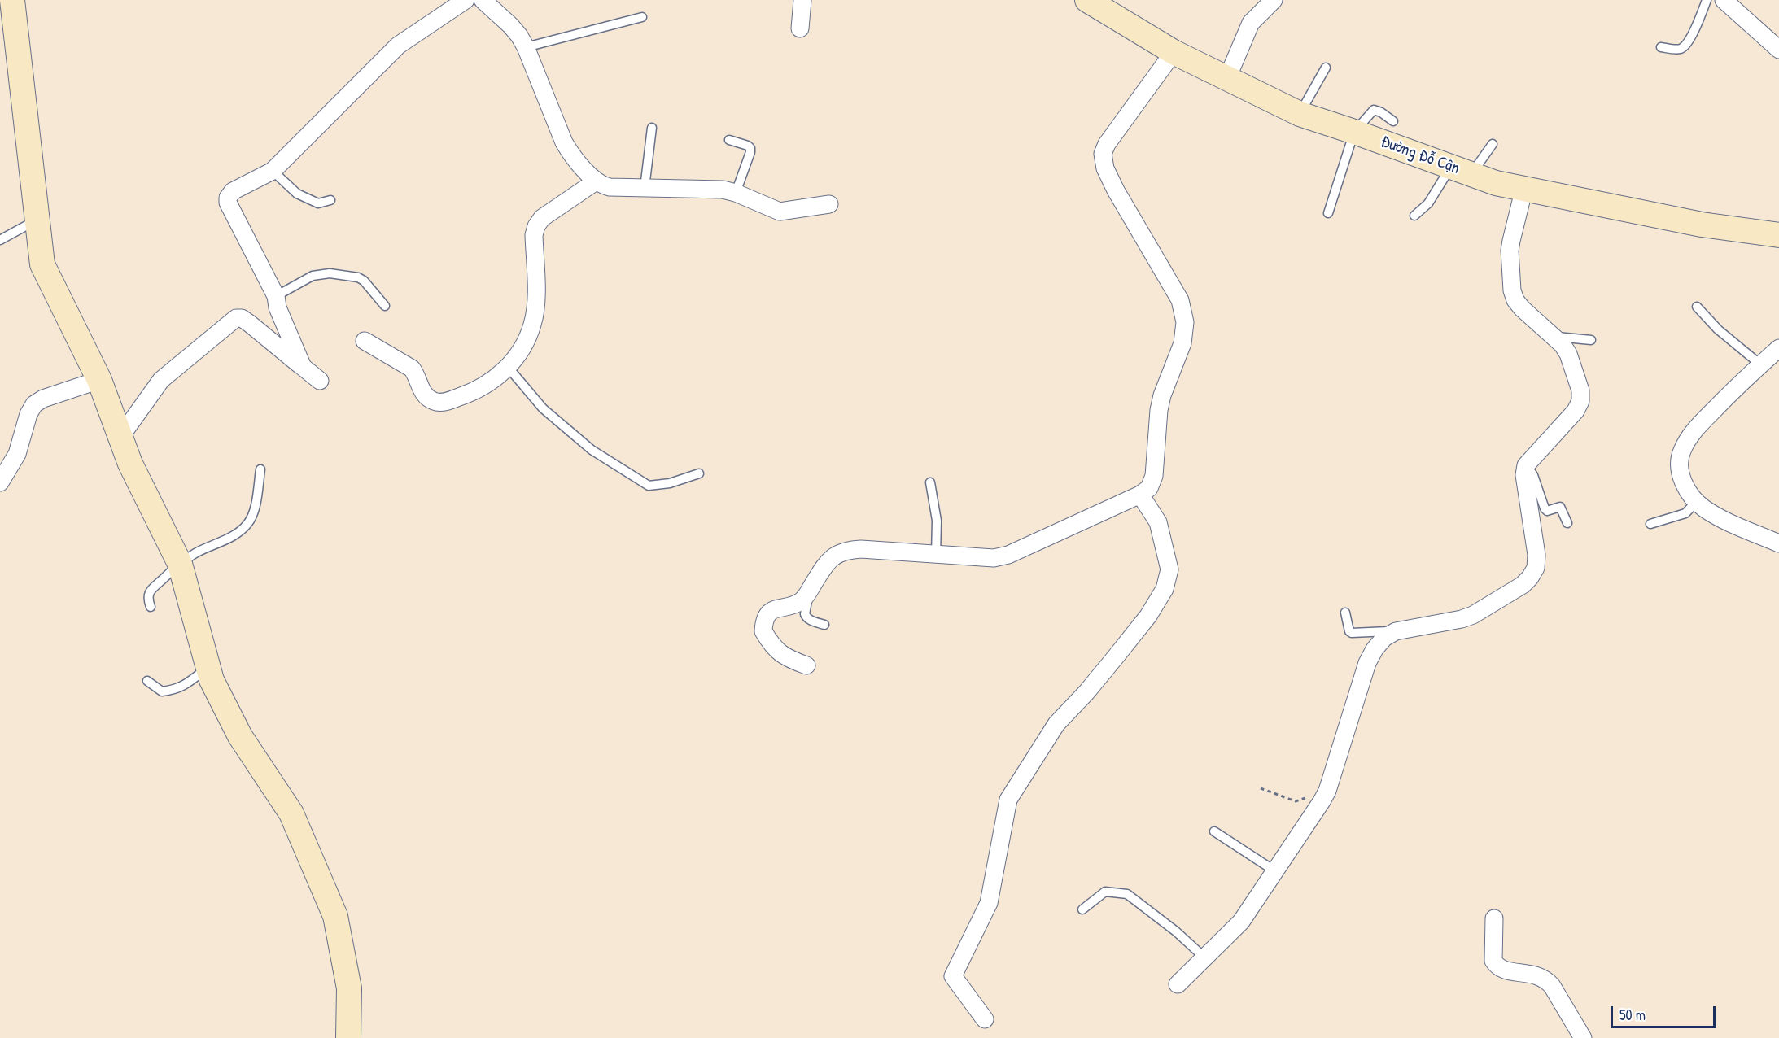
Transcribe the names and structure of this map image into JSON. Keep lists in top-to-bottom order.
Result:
{
  "streets": {
    "street": ["Đường Đỗ Cận"]
  },
  "scale_bar": "50 m"
}
